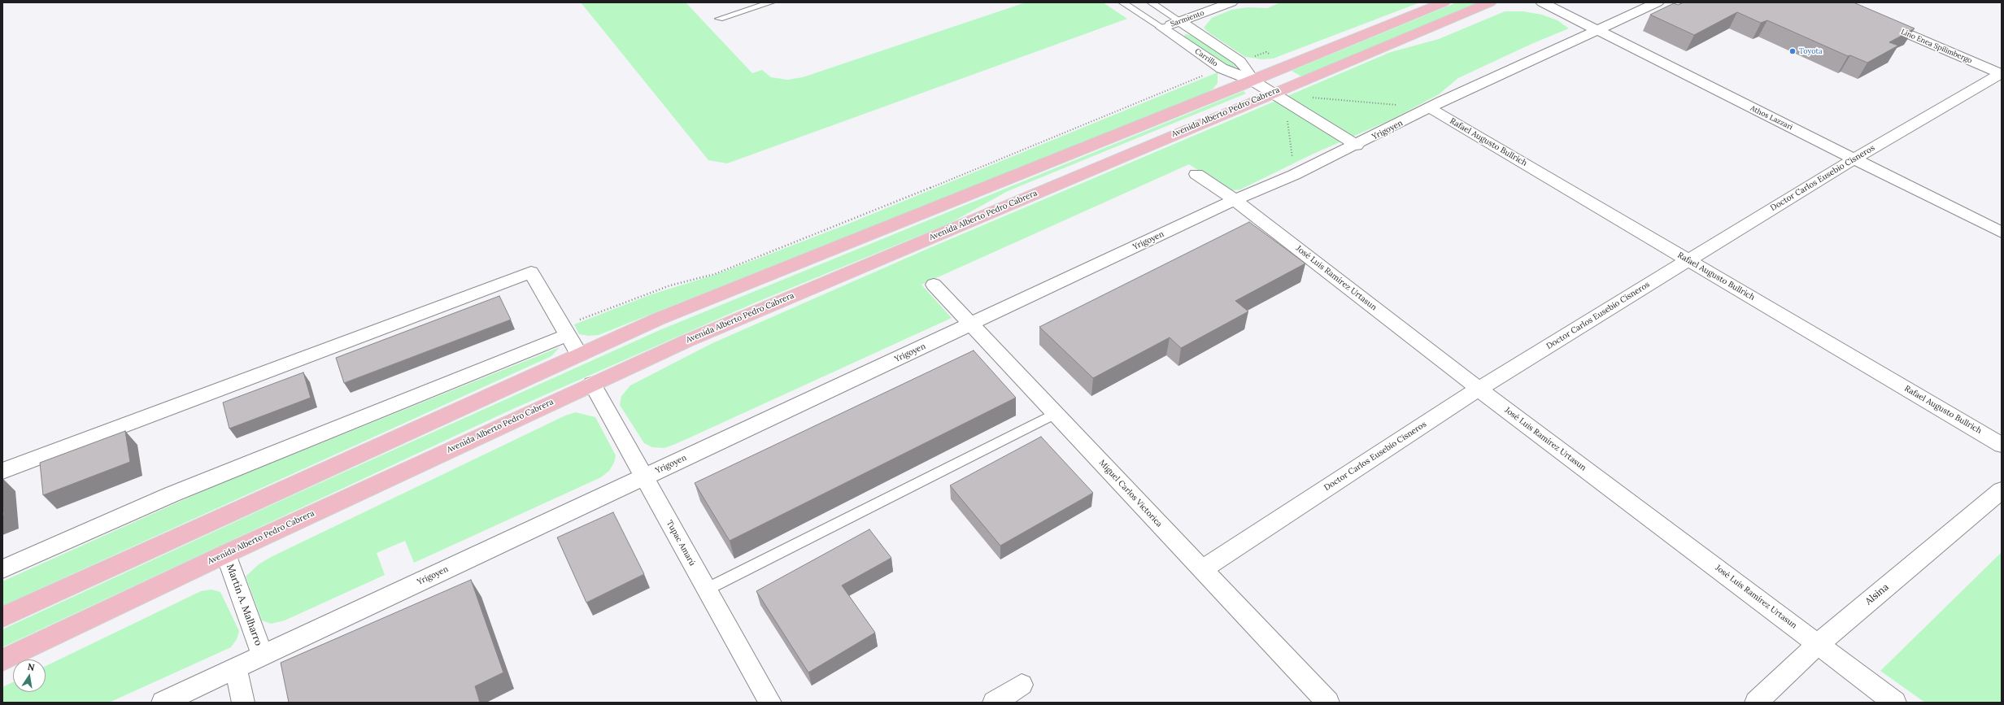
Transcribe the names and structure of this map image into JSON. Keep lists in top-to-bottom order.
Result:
{
  "streets": {
    "main road": ["Avenida Alberto Pedro Cabrera"],
    "street": [
      "Sarmiento",
      "Lino Enea Spilimbergo",
      "Carrillo",
      "Athos Lazzari",
      "Yrigoyen",
      "Rafael Augusto Bullrich",
      "Doctor Carlos Eusebio Cisneros",
      "José Luis Ramírez Urtasun",
      "Miguel Carlos Victorica",
      "Tupac Amarú",
      "Alsina",
      "Martín A. Malharro"
    ]
  },
  "crossings": [
    ["Sarmiento", "Carrillo"],
    ["Lino Enea Spilimbergo", "Doctor Carlos Eusebio Cisneros"],
    ["Carrillo", "Avenida Alberto Pedro Cabrera"],
    ["Carrillo", "Yrigoyen"],
    ["Avenida Alberto Pedro Cabrera", "Tupac Amarú"],
    ["Avenida Alberto Pedro Cabrera", "Martín A. Malharro"],
    ["Athos Lazzari", "Yrigoyen"],
    ["Athos Lazzari", "Doctor Carlos Eusebio Cisneros"],
    ["Yrigoyen", "Rafael Augusto Bullrich"],
    ["Yrigoyen", "José Luis Ramírez Urtasun"],
    ["Yrigoyen", "Miguel Carlos Victorica"],
    ["Yrigoyen", "Tupac Amarú"],
    ["Yrigoyen", "Martín A. Malharro"],
    ["Rafael Augusto Bullrich", "Doctor Carlos Eusebio Cisneros"],
    ["Doctor Carlos Eusebio Cisneros", "José Luis Ramírez Urtasun"],
    ["Doctor Carlos Eusebio Cisneros", "Miguel Carlos Victorica"],
    ["José Luis Ramírez Urtasun", "Alsina"]
  ],
  "places": ["Toyota"],
  "north": "top"
}
